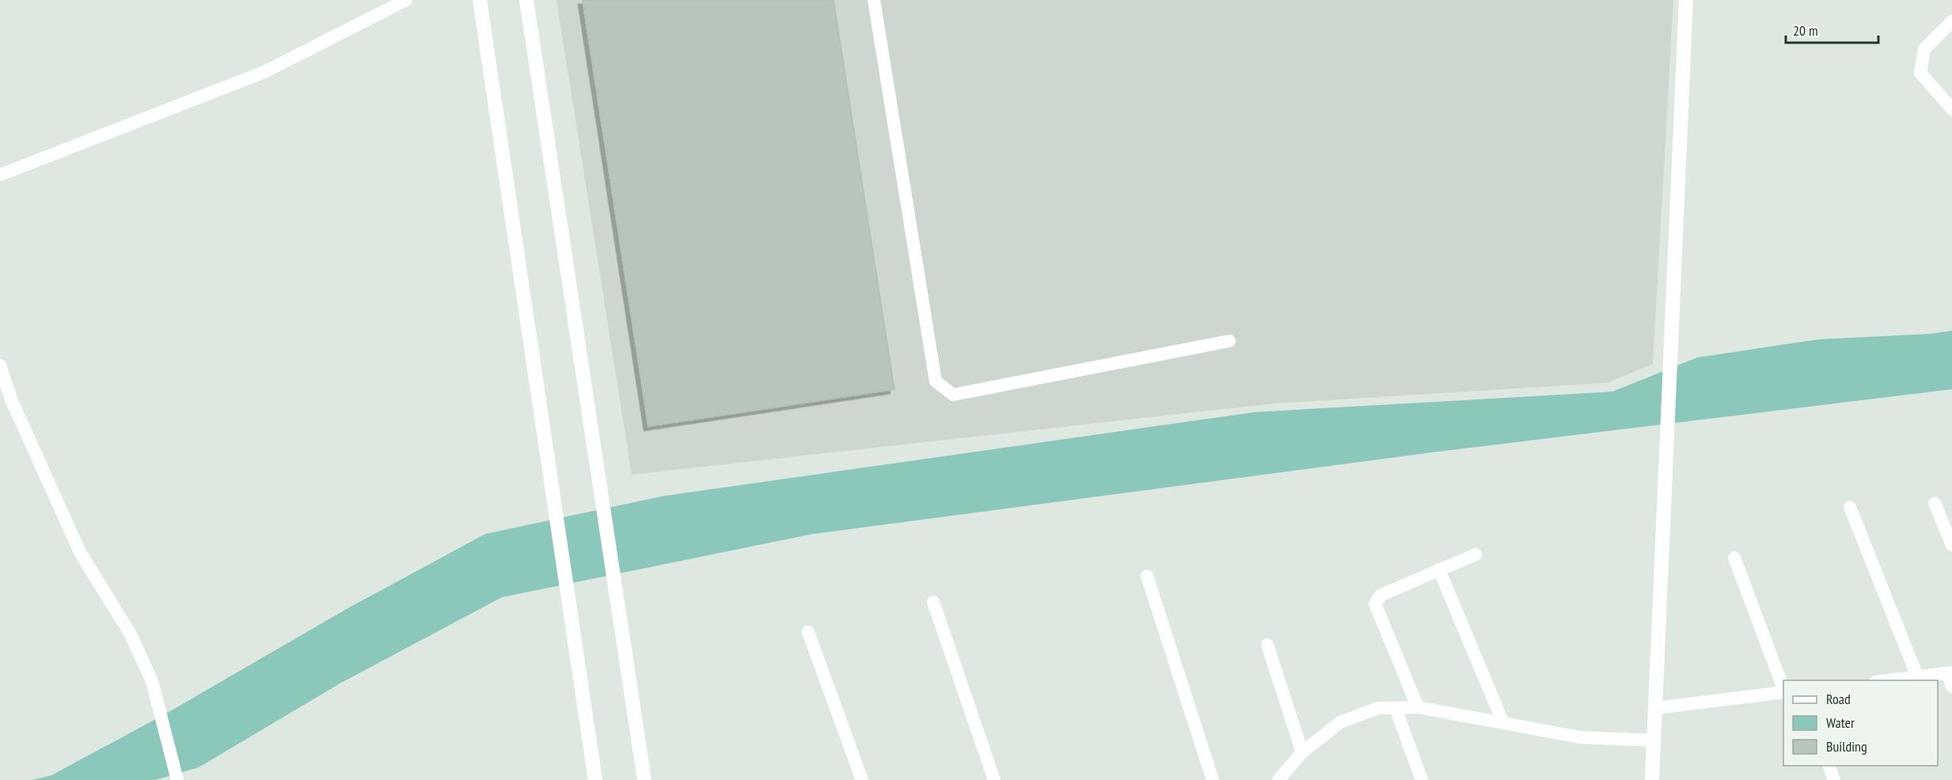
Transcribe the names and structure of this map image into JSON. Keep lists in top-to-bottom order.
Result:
{
  "legend": ["Road", "Water", "Building"],
  "scale_bar": "20 m"
}
